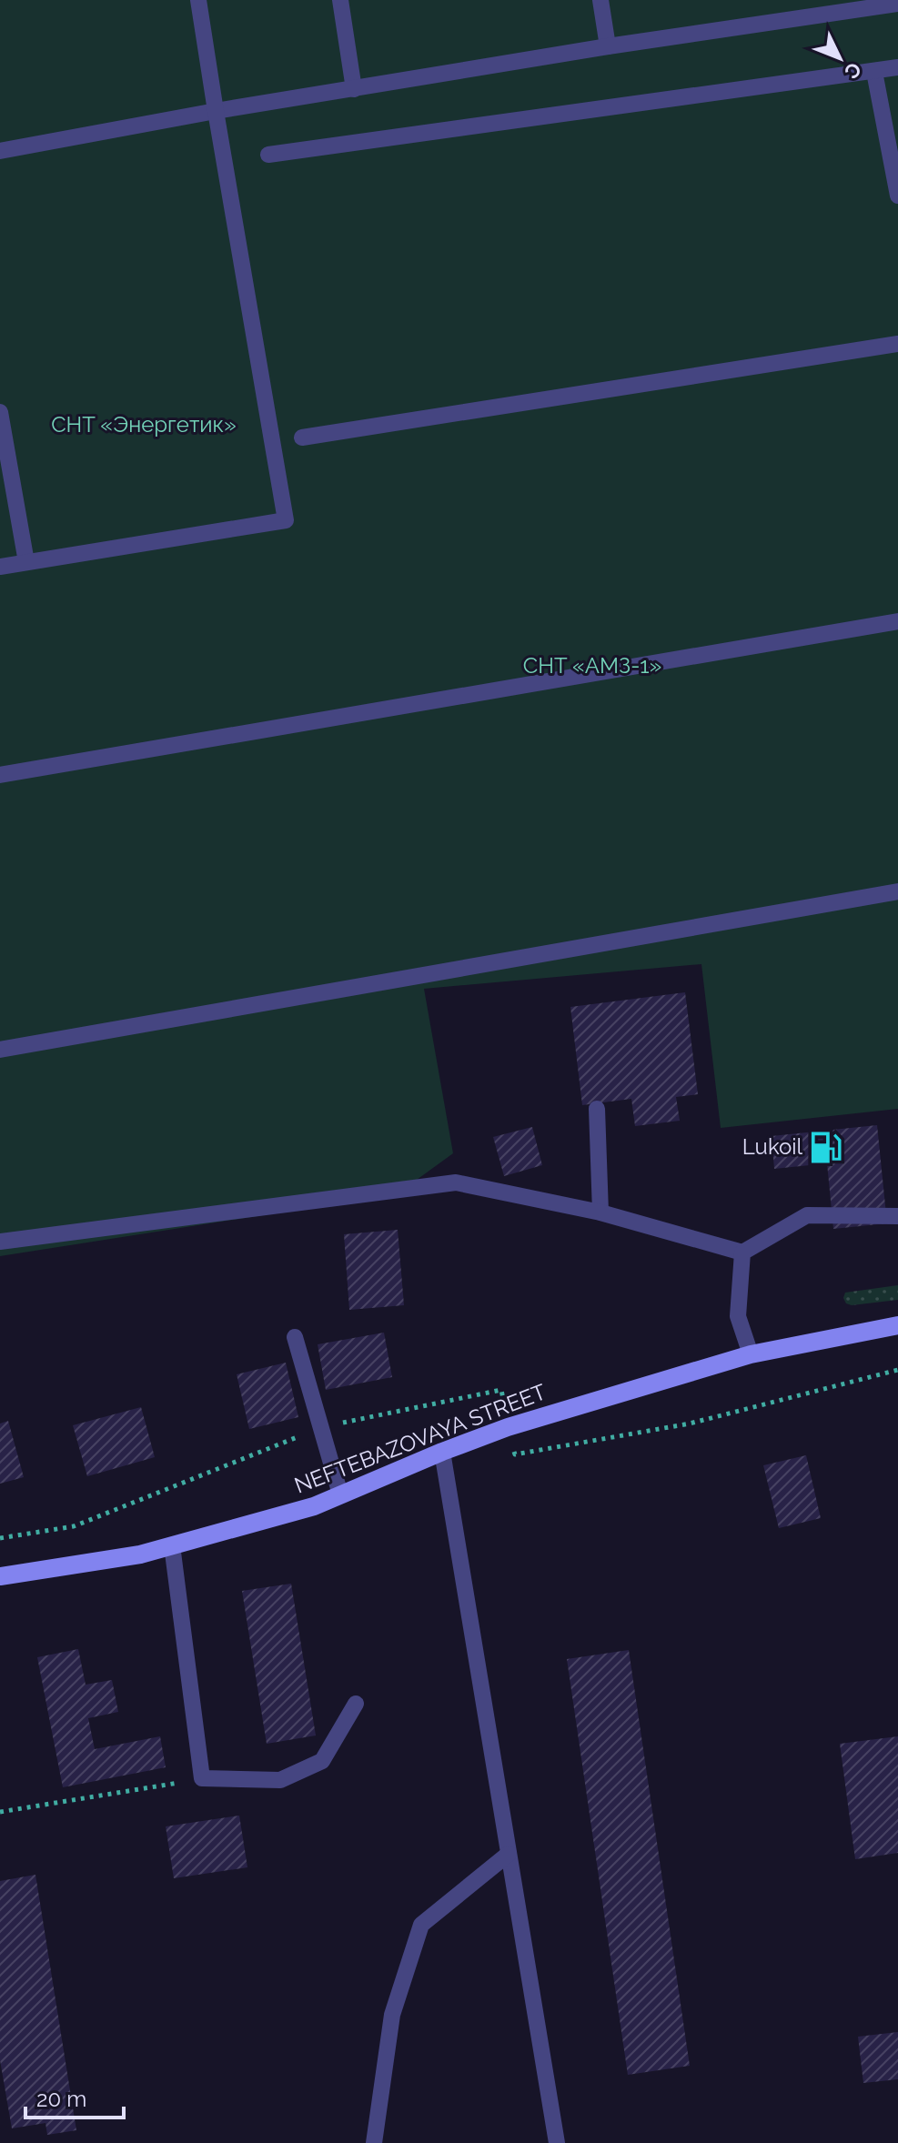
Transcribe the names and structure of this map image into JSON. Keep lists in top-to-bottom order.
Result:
{
  "streets": {
    "street": ["NEFTEBAZOVAYA STREET"]
  },
  "parks": ["СНТ «Энергетик»", "СНТ «АМЗ-1»"],
  "places": {
    "fuel station": ["Lukoil"]
  },
  "scale_bar": "20 m",
  "north": "bottom right"
}
